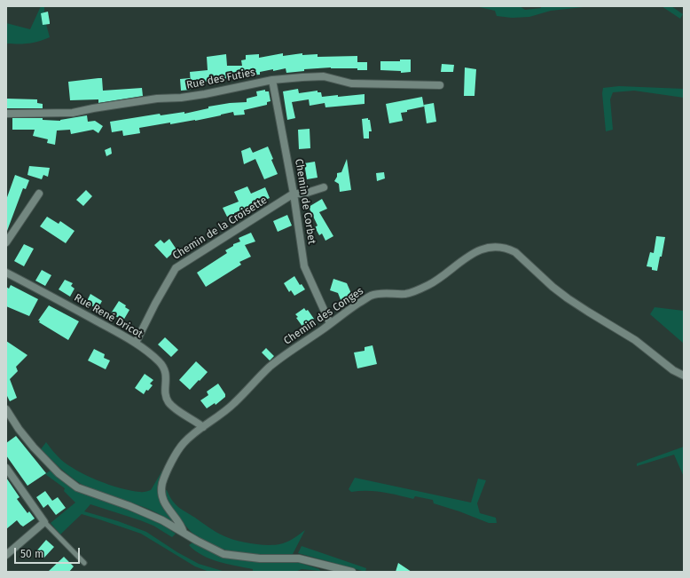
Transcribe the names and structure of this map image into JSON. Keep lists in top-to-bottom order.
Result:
{
  "streets": {
    "street": [
      "Rue des Futies",
      "Chemin de Corbet",
      "Chemin de la Croisette",
      "Rue René Dricot",
      "Chemin des Conges"
    ]
  },
  "crossings": [
    ["Rue des Futies", "Chemin de Corbet"],
    ["Chemin de Corbet", "Chemin de la Croisette"],
    ["Chemin de Corbet", "Chemin des Conges"],
    ["Chemin de la Croisette", "Rue René Dricot"],
    ["Rue René Dricot", "Chemin des Conges"]
  ],
  "scale_bar": "50 m"
}
